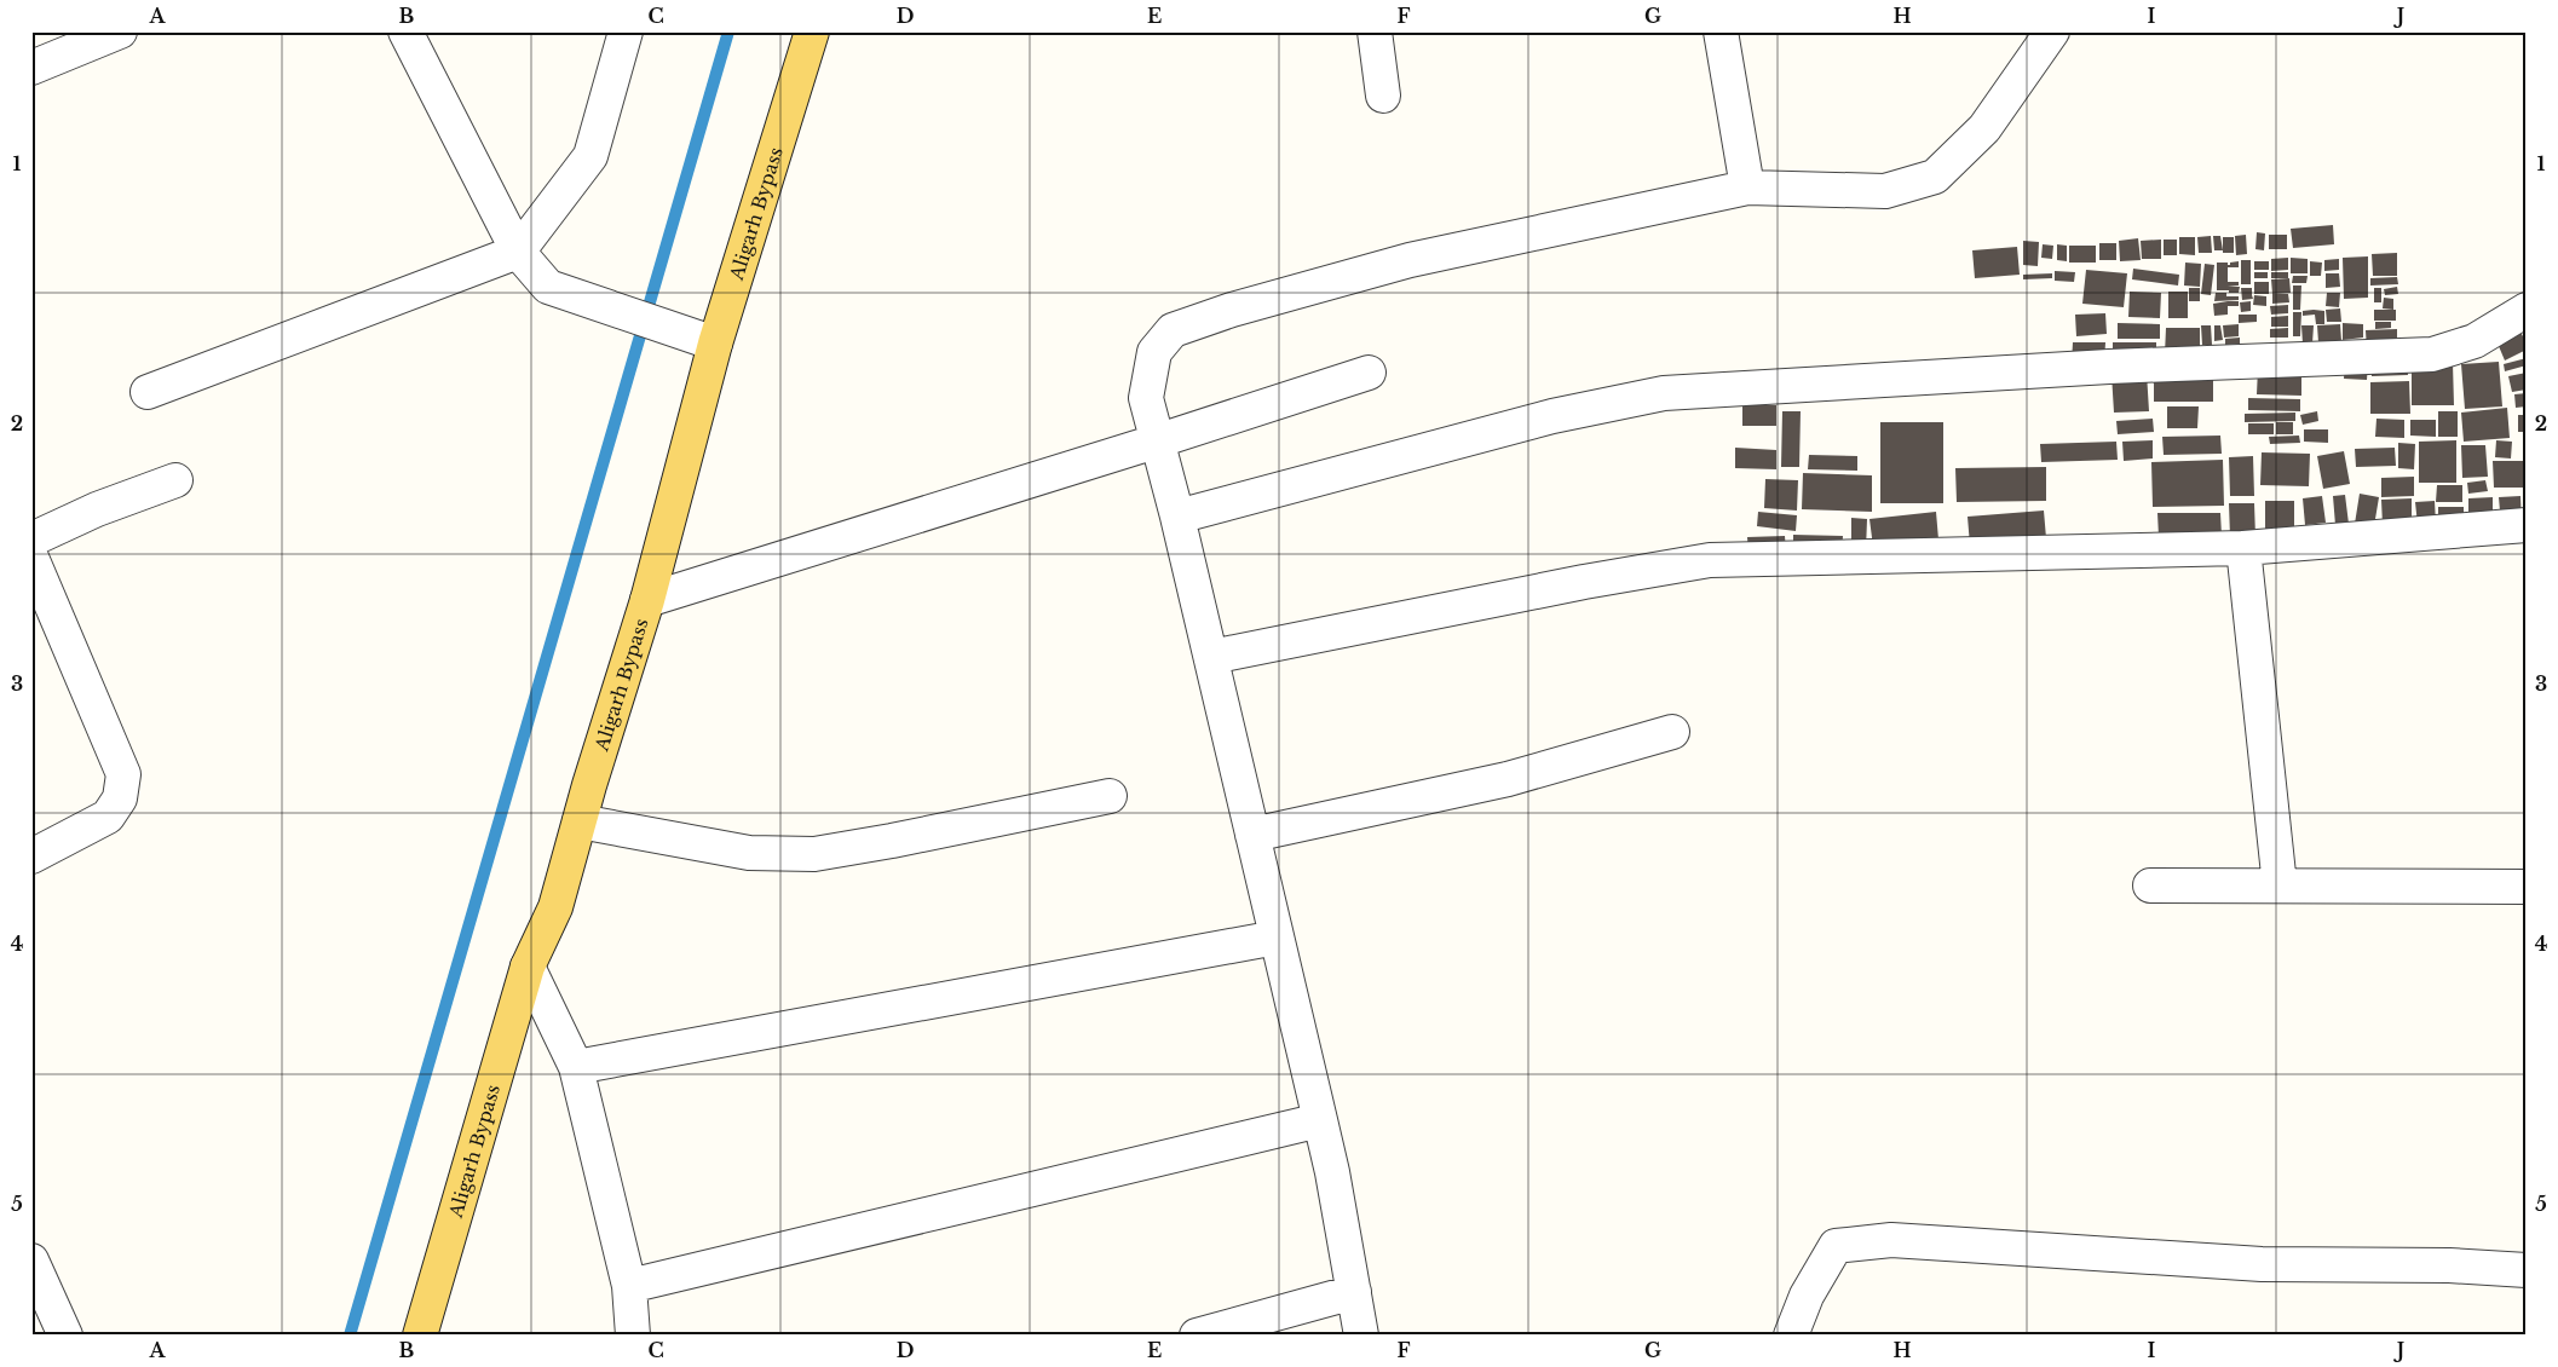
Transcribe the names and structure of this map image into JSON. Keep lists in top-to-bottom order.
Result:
{
  "streets": {
    "main road": ["Aligarh Bypass"]
  },
  "grid": {
    "columns": [
      "A",
      "B",
      "C",
      "D",
      "E",
      "F",
      "G",
      "H",
      "I",
      "J"
    ],
    "rows": [
      "1",
      "2",
      "3",
      "4",
      "5"
    ]
  }
}
